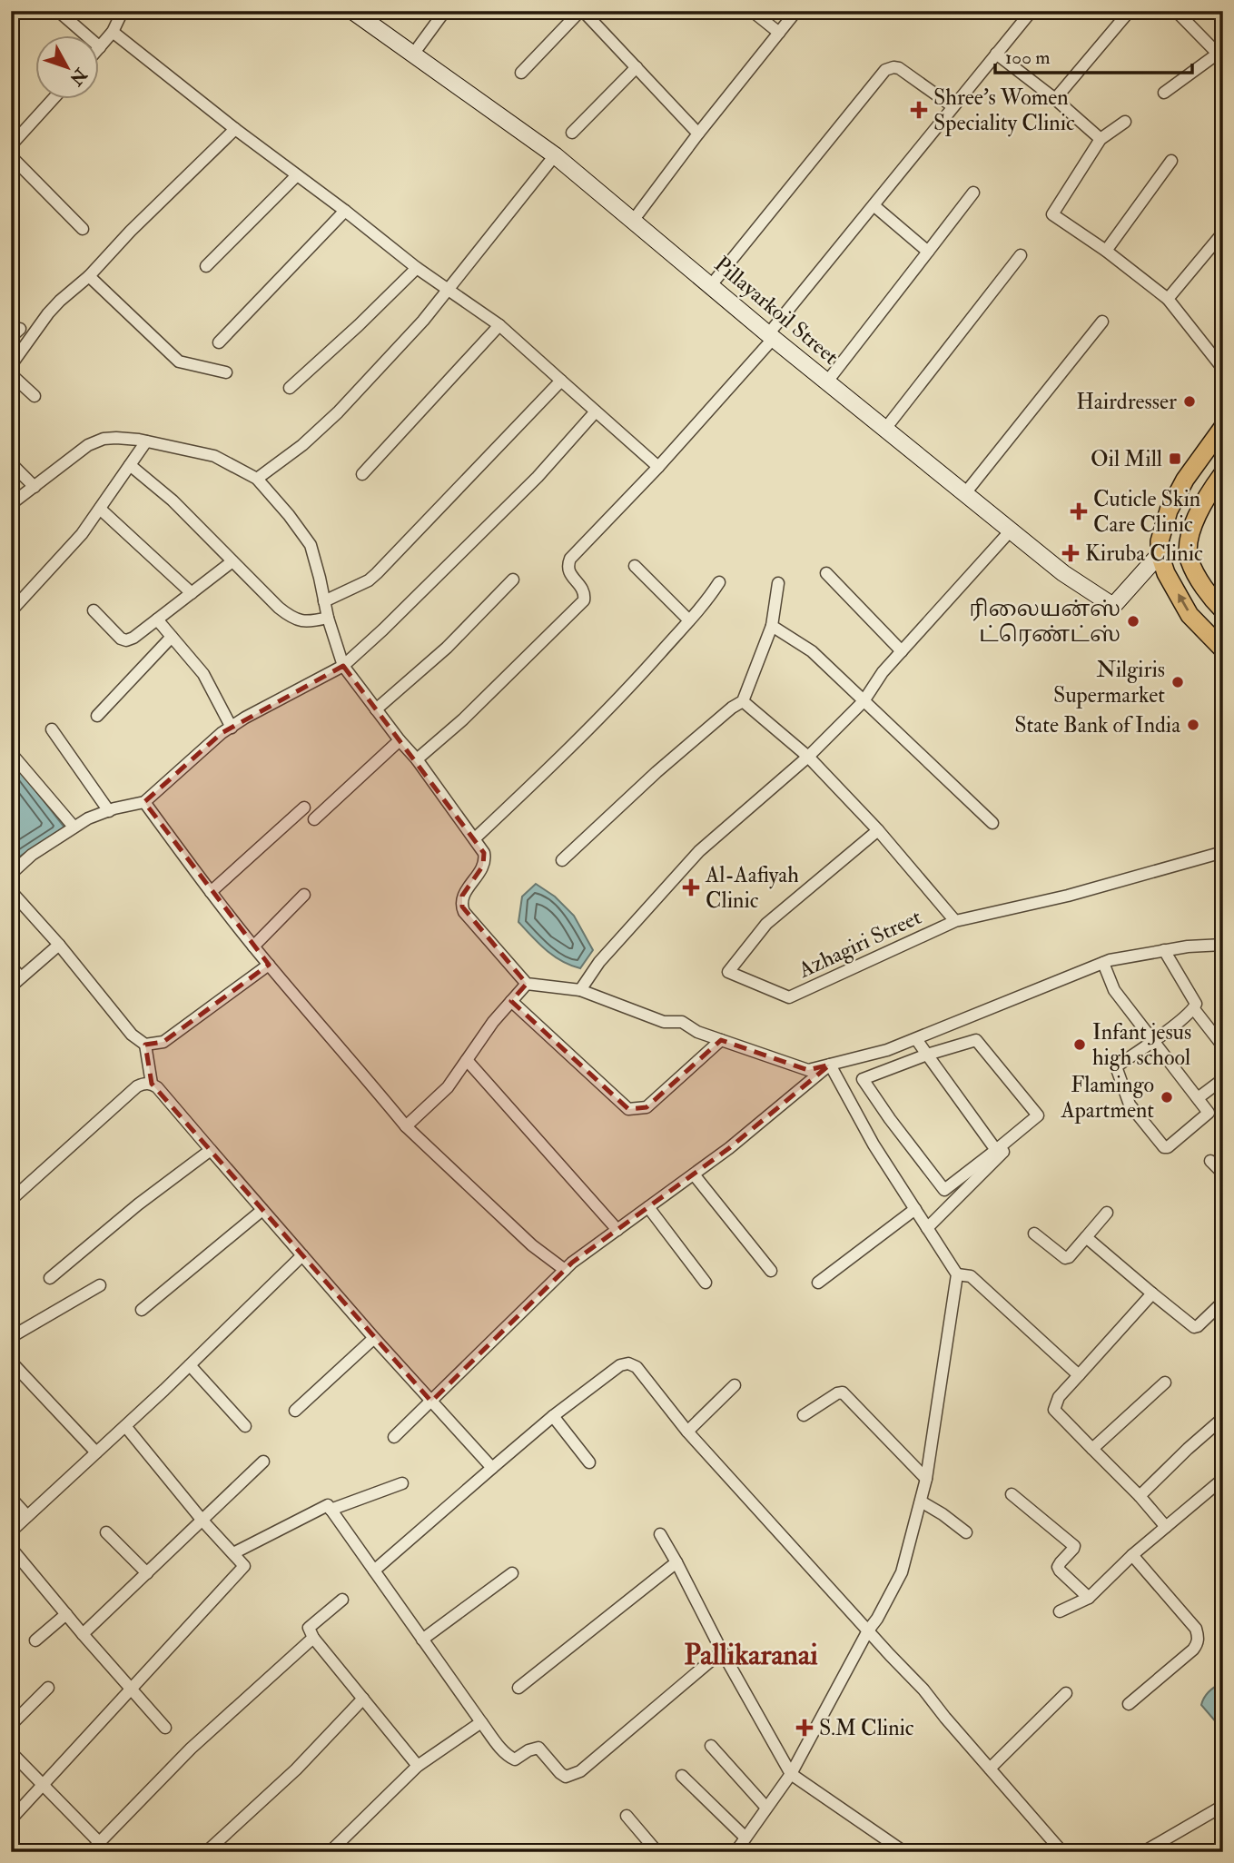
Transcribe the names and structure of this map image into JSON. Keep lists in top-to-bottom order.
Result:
{
  "streets": {
    "street": ["Pillayarkoil Street", "Azhagiri Street"]
  },
  "districts": ["Pallikaranai"],
  "places": {
    "health": [
      "Shree's Women Speciality Clinic",
      "Cuticle Skin Care Clinic",
      "Kiruba Clinic",
      "Al-Aafiyah Clinic",
      "S.M Clinic"
    ],
    "other": [
      "Hairdresser",
      "ரிலையன்ஸ் ட்ரெண்ட்ஸ்",
      "Nilgiris Supermarket",
      "State Bank of India",
      "Infant jesus high school",
      "Flamingo Apartment"
    ],
    "transit": ["Oil Mill"]
  },
  "scale_bar": "100 m",
  "north": "bottom right"
}
